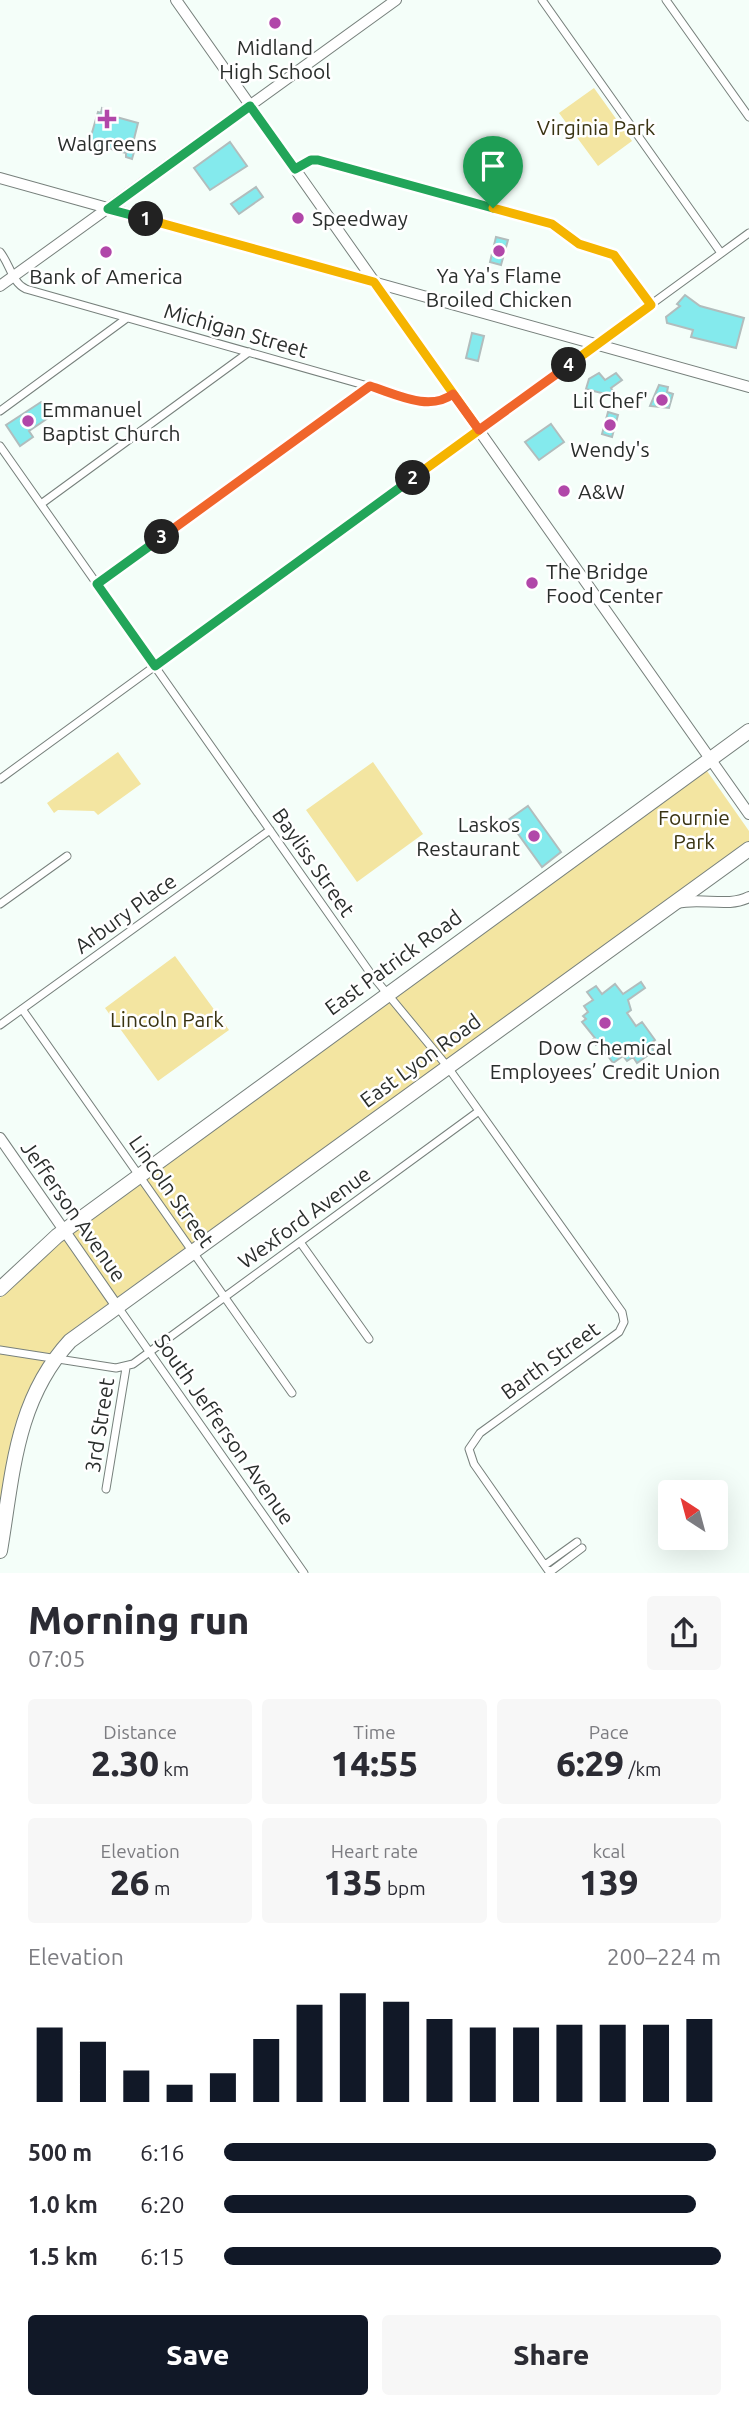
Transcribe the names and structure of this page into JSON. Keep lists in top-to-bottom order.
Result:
{
  "streets": {
    "highway": ["East Patrick Road", "East Lyon Road"],
    "street": [
      "Michigan Street",
      "Bayliss Street",
      "Arbury Place",
      "Lincoln Street",
      "Jefferson Avenue",
      "Wexford Avenue",
      "Barth Street",
      "3rd Street",
      "South Jefferson Avenue"
    ]
  },
  "crossings": [
    ["Bayliss Street", "Arbury Place"],
    ["Bayliss Street", "East Patrick Road"],
    ["Bayliss Street", "East Lyon Road"],
    ["Bayliss Street", "Wexford Avenue"],
    ["Bayliss Street", "Barth Street"],
    ["Arbury Place", "Lincoln Street"],
    ["East Patrick Road", "Lincoln Street"],
    ["East Patrick Road", "Jefferson Avenue"],
    ["East Lyon Road", "Lincoln Street"],
    ["East Lyon Road", "Jefferson Avenue"],
    ["East Lyon Road", "South Jefferson Avenue"],
    ["Lincoln Street", "Wexford Avenue"],
    ["Jefferson Avenue", "South Jefferson Avenue"],
    ["Wexford Avenue", "3rd Street"],
    ["Wexford Avenue", "South Jefferson Avenue"]
  ],
  "parks": ["Virginia Park", "Fournie Park", "Lincoln Park"],
  "places": {
    "other": [
      "Midland High School",
      "Speedway",
      "Ya Ya's Flame Broiled Chicken",
      "Bank of America",
      "Lil Chef'",
      "Emmanuel Baptist Church",
      "Wendy's",
      "A&W",
      "The Bridge Food Center",
      "Laskos Restaurant",
      "Dow Chemical Employees’ Credit Union"
    ],
    "health": ["Walgreens"]
  },
  "north": "top left",
  "page": {
    "pins": [
      "1",
      "4",
      "2",
      "3"
    ],
    "heading": ["Morning run", "07:05"],
    "stats": [
      ["Distance", "2.30 km"],
      ["Time", "14:55"],
      ["Pace", "6:29 /km"],
      ["Elevation", "26 m"],
      ["Heart rate", "135 bpm"],
      ["kcal", "139"]
    ],
    "chart": ["Elevation", "200–224 m"],
    "list": [
      {
        "name": "500 m",
        "note": "6:16"
      },
      {
        "name": "1.0 km",
        "note": "6:20"
      },
      {
        "name": "1.5 km",
        "note": "6:15"
      }
    ],
    "buttons": ["Save", "Share"]
  }
}
